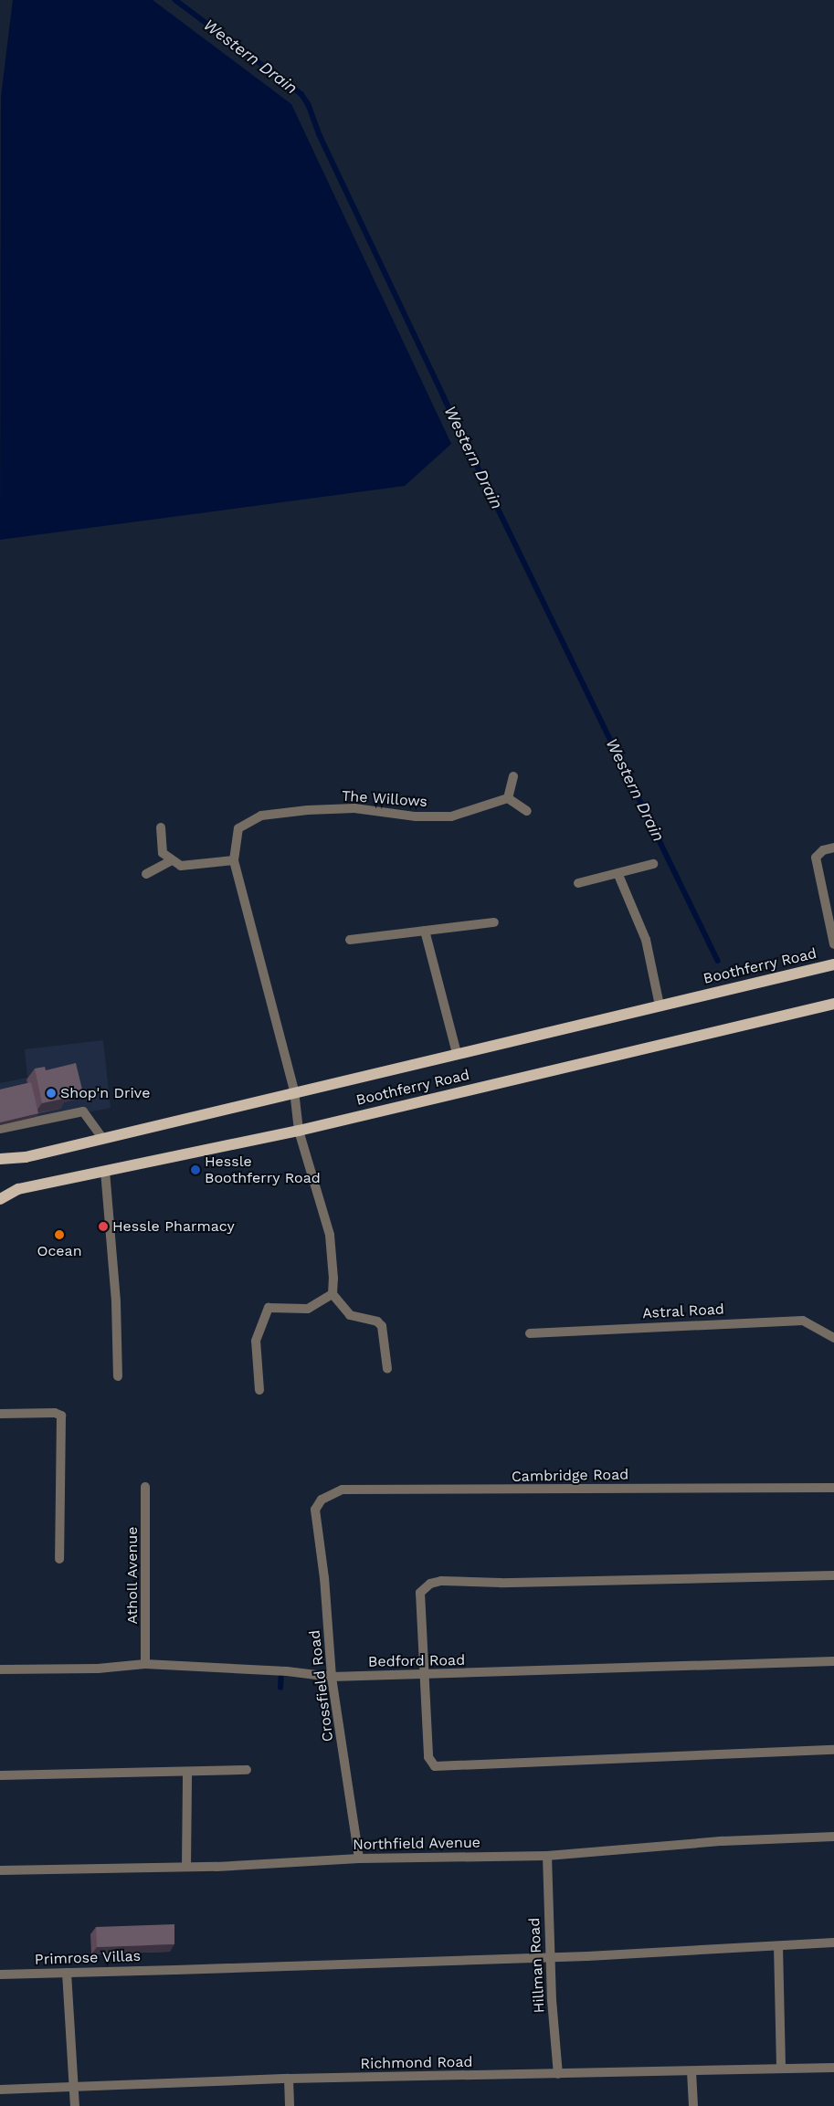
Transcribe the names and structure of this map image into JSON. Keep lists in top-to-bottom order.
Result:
{
  "streets": {
    "main road": ["Boothferry Road"],
    "street": [
      "The Willows",
      "Astral Road",
      "Cambridge Road",
      "Atholl Avenue",
      "Bedford Road",
      "Crossfield Road",
      "Northfield Avenue",
      "Primrose Villas",
      "Hillman Road",
      "Richmond Road"
    ]
  },
  "crossings": [
    ["The Willows", "Boothferry Road"],
    ["Cambridge Road", "Crossfield Road"],
    ["Atholl Avenue", "Bedford Road"],
    ["Bedford Road", "Crossfield Road"],
    ["Crossfield Road", "Northfield Avenue"],
    ["Northfield Avenue", "Hillman Road"],
    ["Primrose Villas", "Hillman Road"],
    ["Hillman Road", "Richmond Road"]
  ],
  "water": ["Western Drain"],
  "places": [
    "Shop'n Drive",
    "Hessle Boothferry Road",
    "Hessle Pharmacy",
    "Ocean"
  ]
}
